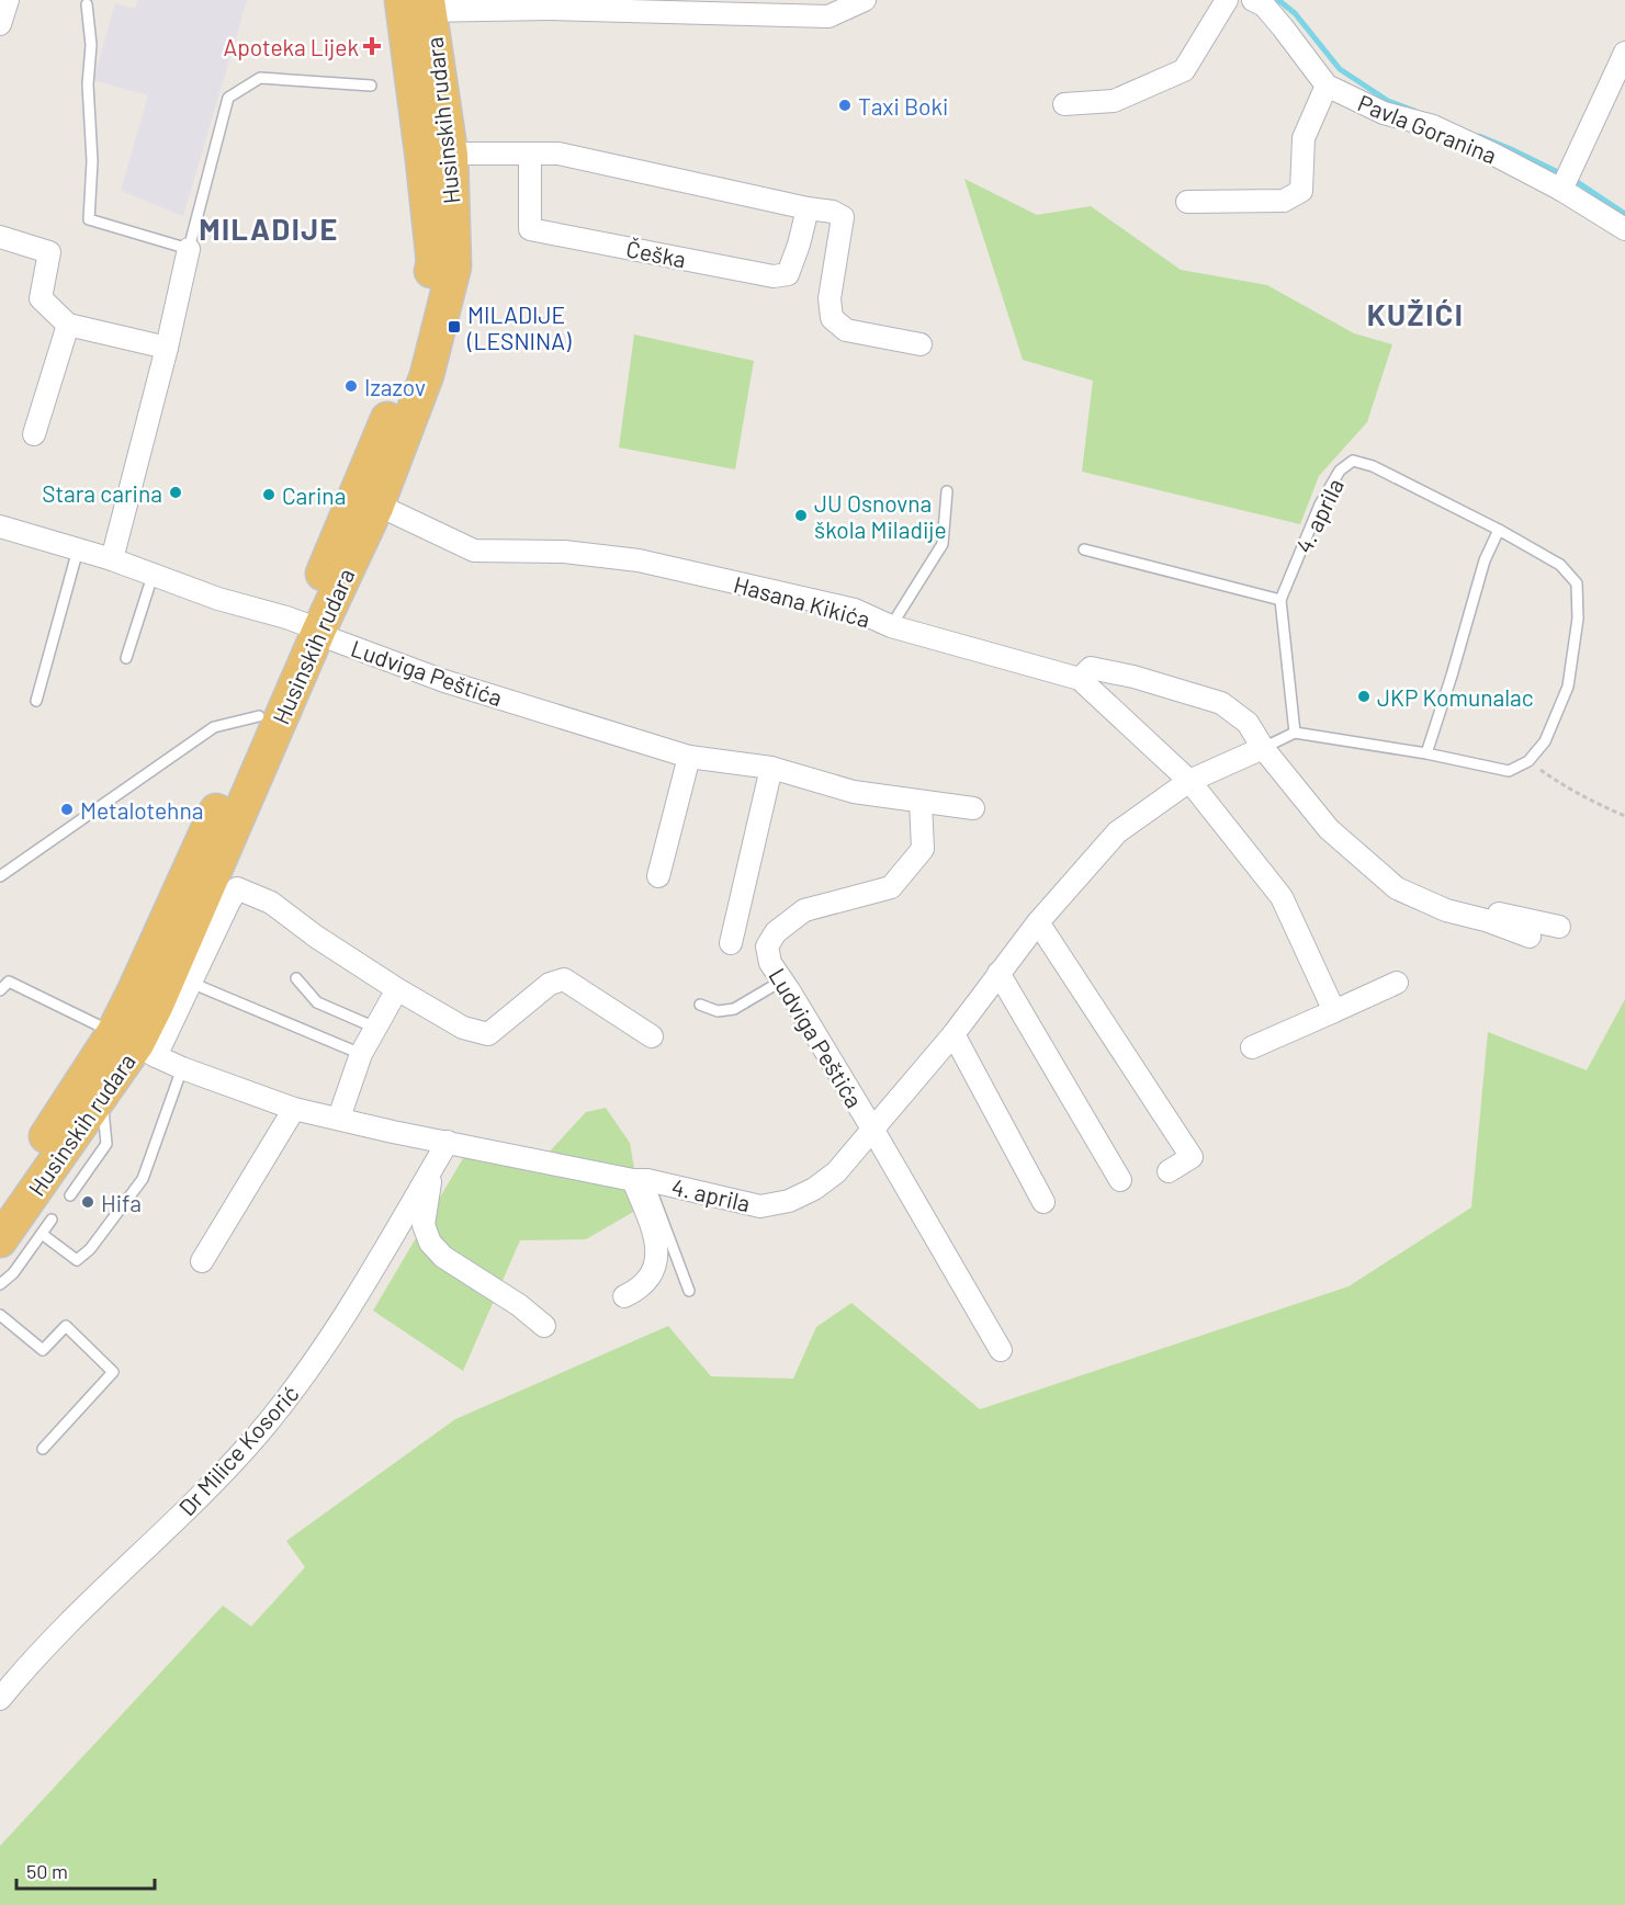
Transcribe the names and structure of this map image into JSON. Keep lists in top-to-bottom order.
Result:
{
  "streets": {
    "main road": ["Husinskih rudara"],
    "street": [
      "Pavla Goranina",
      "Češka",
      "4. aprila",
      "Hasana Kikića",
      "Ludviga Peštića",
      "Dr Milice Kosorić"
    ]
  },
  "crossings": [
    ["Husinskih rudara", "4. aprila"],
    ["Husinskih rudara", "Hasana Kikića"],
    ["Husinskih rudara", "Ludviga Peštića"],
    ["4. aprila", "Hasana Kikića"],
    ["4. aprila", "Ludviga Peštića"],
    ["4. aprila", "Dr Milice Kosorić"]
  ],
  "districts": ["MILADIJE", "KUŽIĆI"],
  "places": {
    "health": ["Apoteka Lijek"],
    "other": [
      "Taxi Boki",
      "Izazov",
      "Stara carina",
      "Carina",
      "JU Osnovna škola Miladije",
      "JKP Komunalac",
      "Metalotehna",
      "Hifa"
    ],
    "transit": ["MILADIJE (LESNINA)"]
  },
  "scale_bar": "50 m"
}
